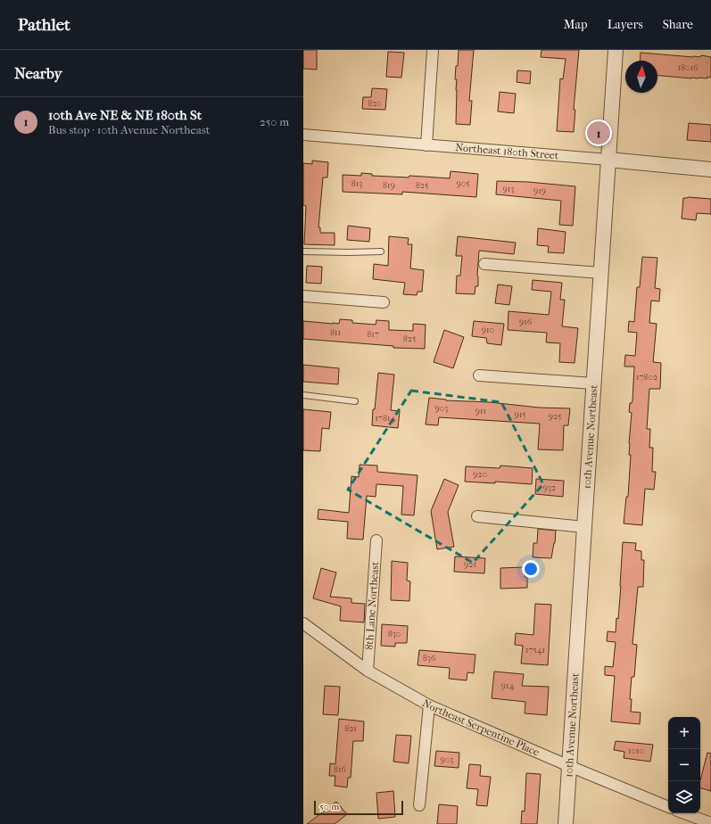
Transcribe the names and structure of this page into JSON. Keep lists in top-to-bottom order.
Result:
{
  "streets": {
    "street": [
      "Northeast 180th Street",
      "10th Avenue Northeast",
      "8th Lane Northeast",
      "Northeast Serpentine Place"
    ]
  },
  "crossings": [
    ["Northeast 180th Street", "10th Avenue Northeast"],
    ["10th Avenue Northeast", "Northeast Serpentine Place"],
    ["8th Lane Northeast", "Northeast Serpentine Place"]
  ],
  "house_numbers": [
    "18016",
    "820",
    "813",
    "905",
    "819",
    "825",
    "913",
    "919",
    "916",
    "910",
    "811",
    "817",
    "825",
    "17802",
    "903",
    "911",
    "915",
    "925",
    "17814",
    "920",
    "932",
    "921",
    "830",
    "17541",
    "836",
    "914",
    "821",
    "1010",
    "903",
    "816"
  ],
  "scale_bar": "50 m",
  "north": "top",
  "page": {
    "header": "Pathlet",
    "nav": ["Map", "Layers", "Share"],
    "heading": "Nearby",
    "list": [
      {
        "mark": "1",
        "name": "10th Ave NE & NE 180th St",
        "note": "Bus stop · 10th Avenue Northeast",
        "value": "250 m"
      }
    ],
    "pins": "1",
    "map_buttons": ["+", "−"],
    "scale": "50 m"
  }
}
